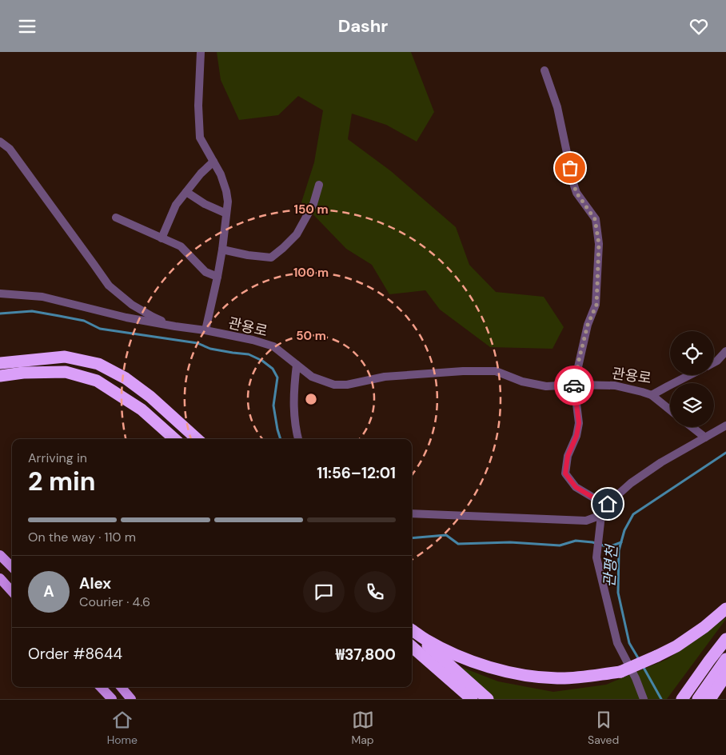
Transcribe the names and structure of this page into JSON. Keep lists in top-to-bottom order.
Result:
{
  "streets": {
    "street": ["관용로"]
  },
  "water": ["관평천"],
  "page": {
    "header": "Dashr",
    "heading": ["2 min", "Arriving in", "11:56–12:01"],
    "panel": [
      "Alex",
      "Courier · 4.6",
      "Order #8644",
      "₩37,800"
    ],
    "bar": "On the way · 110 m",
    "round": "A",
    "tabs": ["Home", "Map", "Saved"]
  },
  "rings": ["150 m", "100 m", "50 m"]
}
